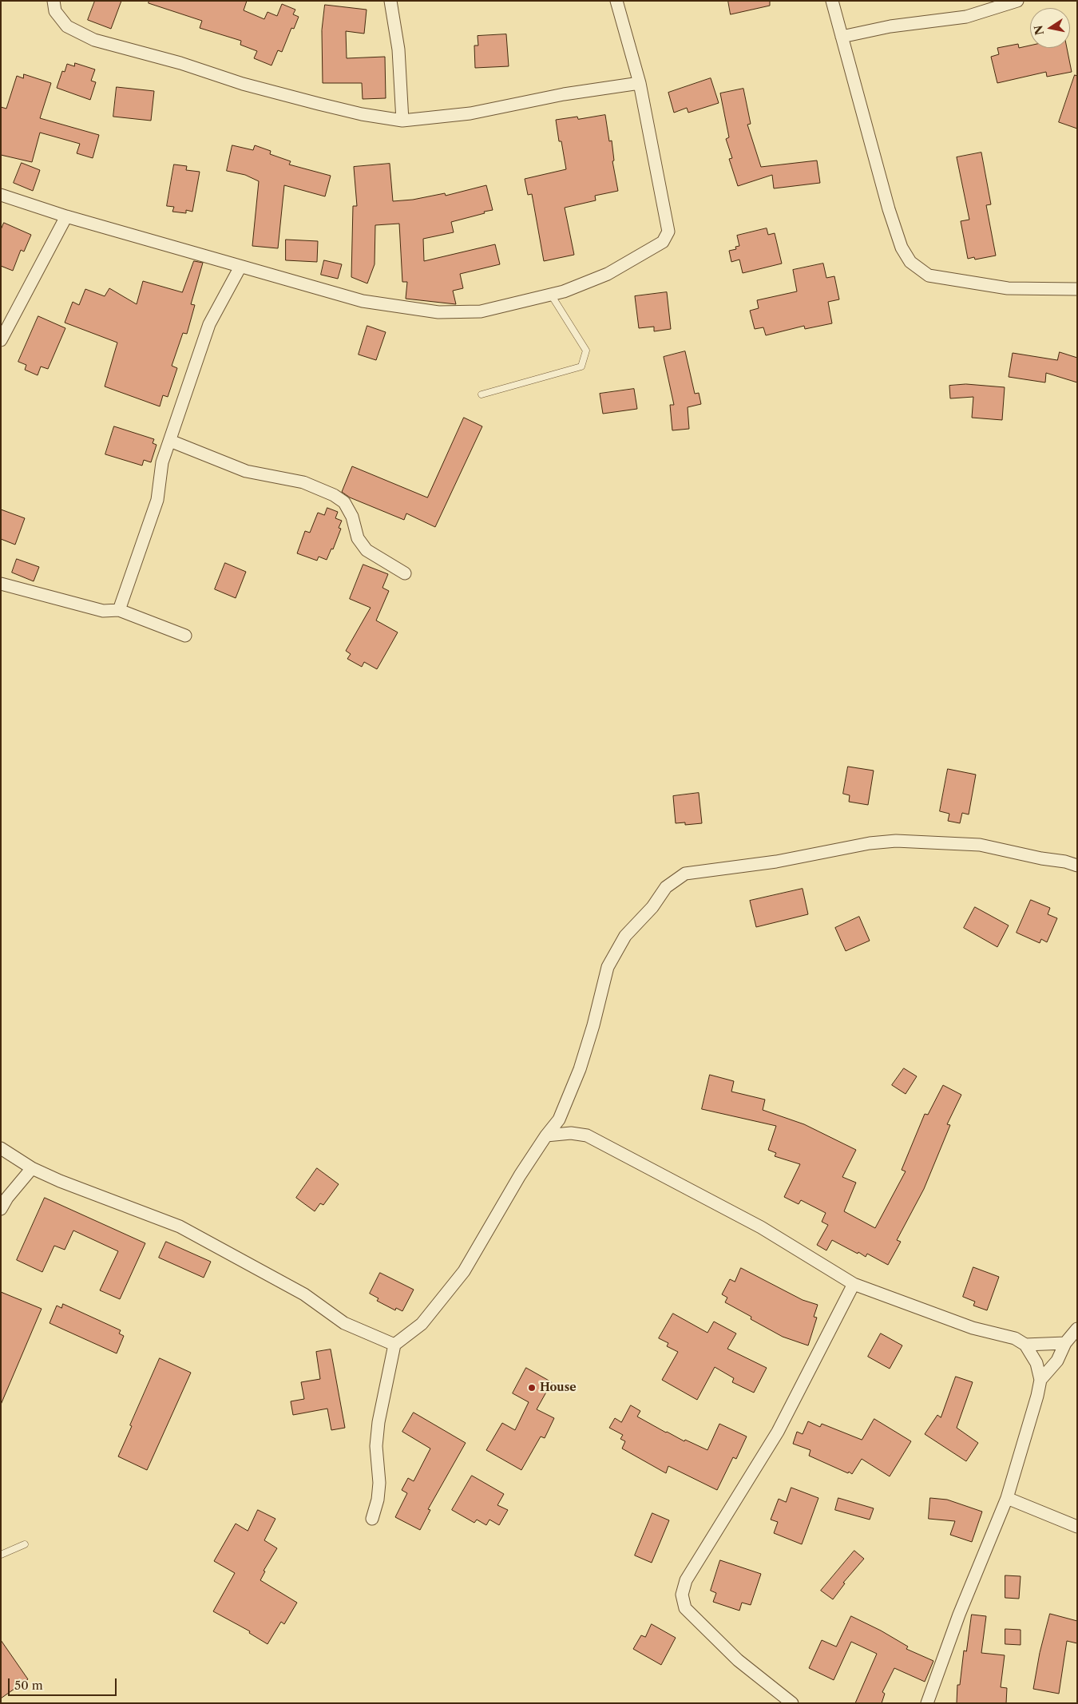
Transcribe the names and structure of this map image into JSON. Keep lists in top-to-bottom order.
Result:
{
  "places": ["House"],
  "scale_bar": "50 m",
  "north": "left"
}
